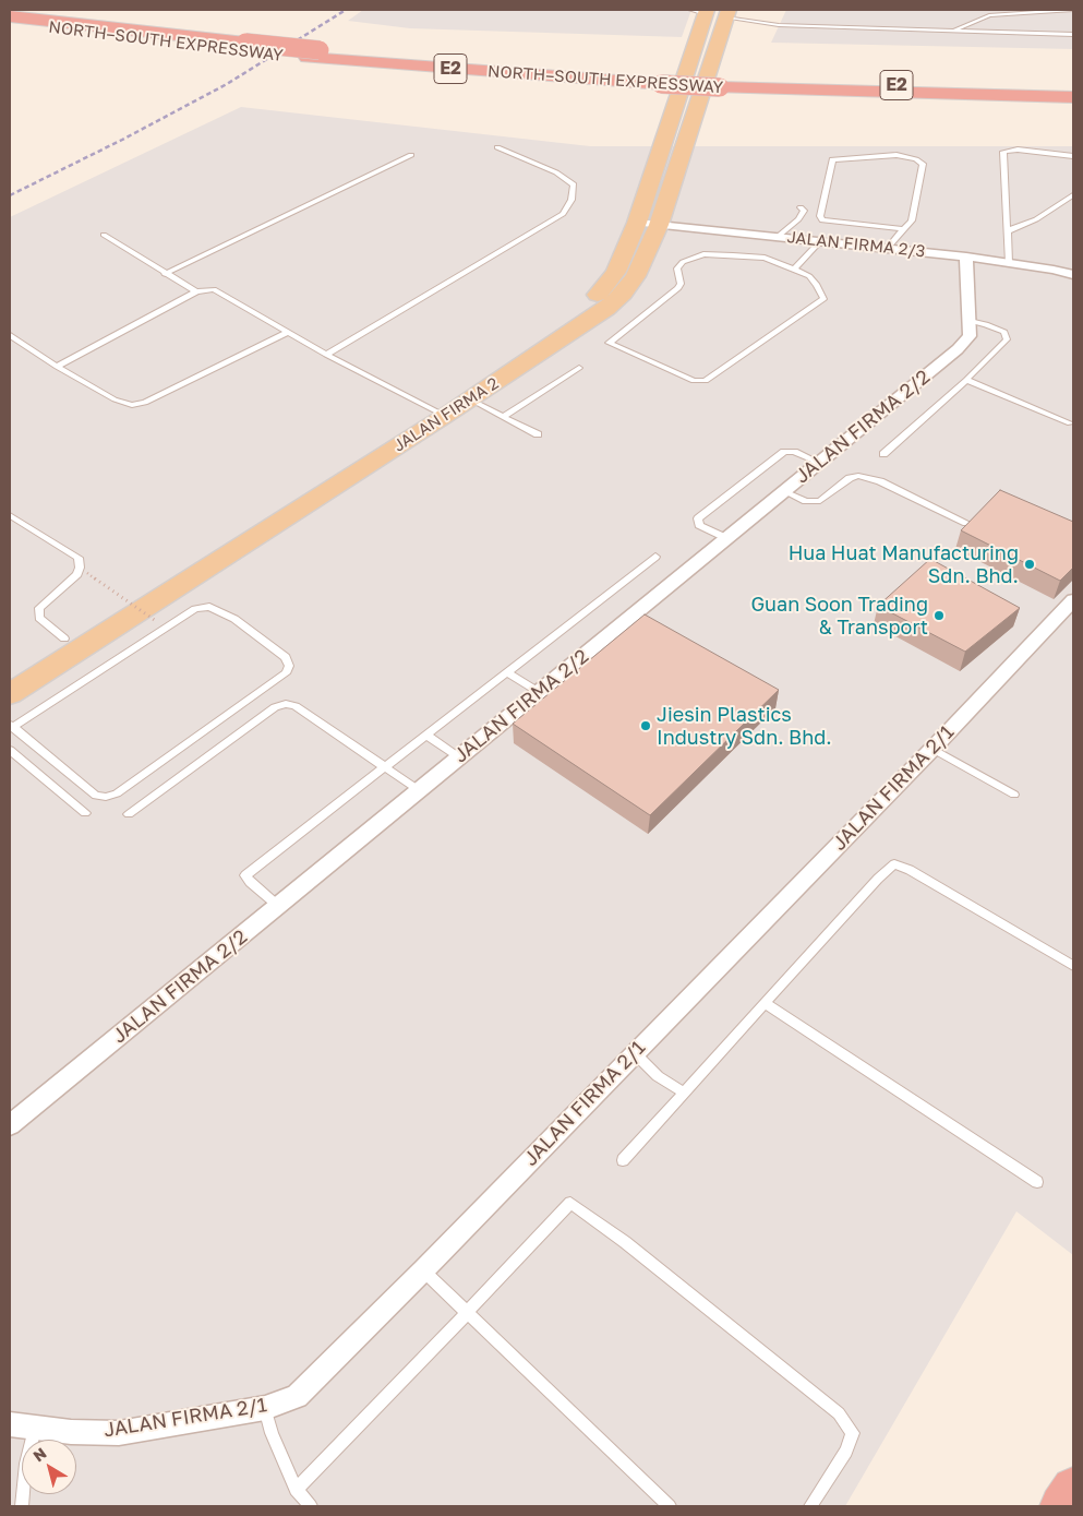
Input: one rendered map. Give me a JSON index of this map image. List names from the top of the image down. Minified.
{"streets":{"highway":["NORTH–SOUTH EXPRESSWAY","E2"],"main road":["JALAN FIRMA 2"],"street":["JALAN FIRMA 2/3","JALAN FIRMA 2/2","JALAN FIRMA 2/1"]},"crossings":[["JALAN FIRMA 2/3","JALAN FIRMA 2"],["JALAN FIRMA 2/3","JALAN FIRMA 2/2"]],"places":["Hua Huat Manufacturing Sdn. Bhd.","Guan Soon Trading & Transport","Jiesin Plastics Industry Sdn. Bhd."],"north":"top left"}
